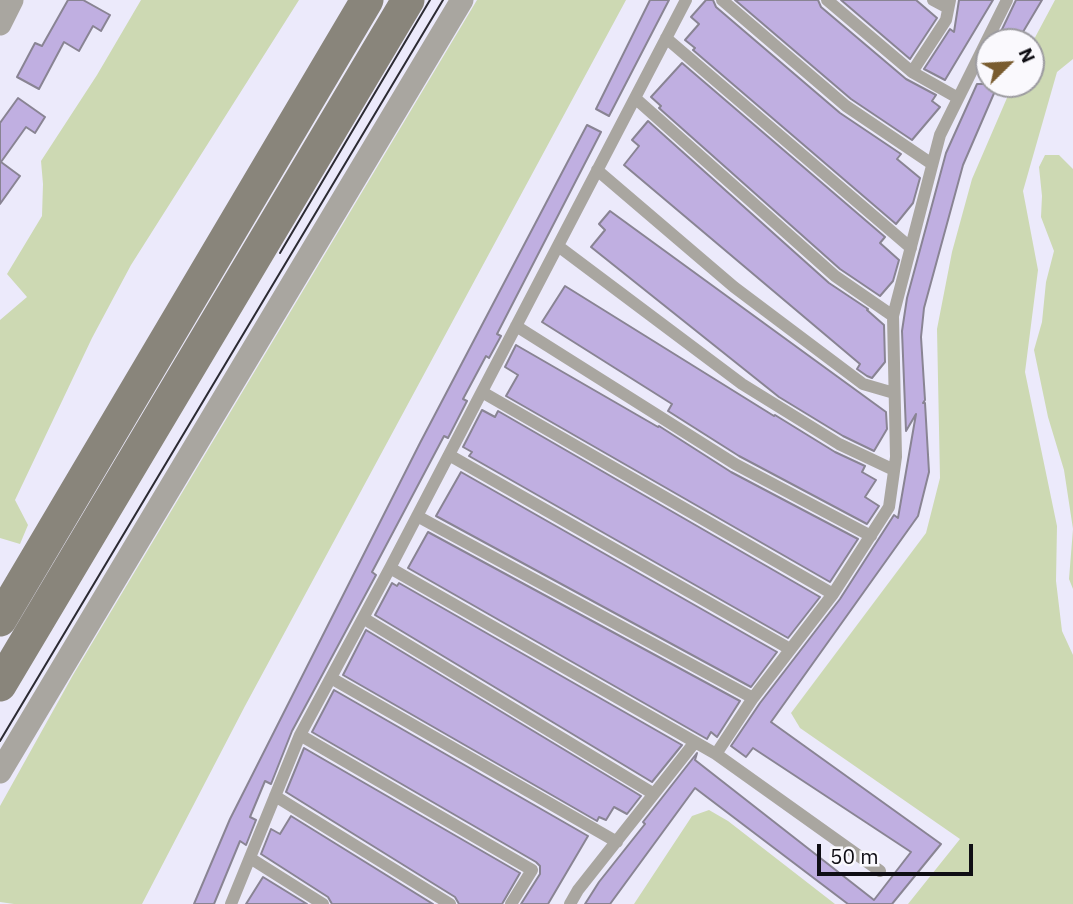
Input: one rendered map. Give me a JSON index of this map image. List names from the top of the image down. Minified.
{"scale_bar":"50 m","north":"top right"}
